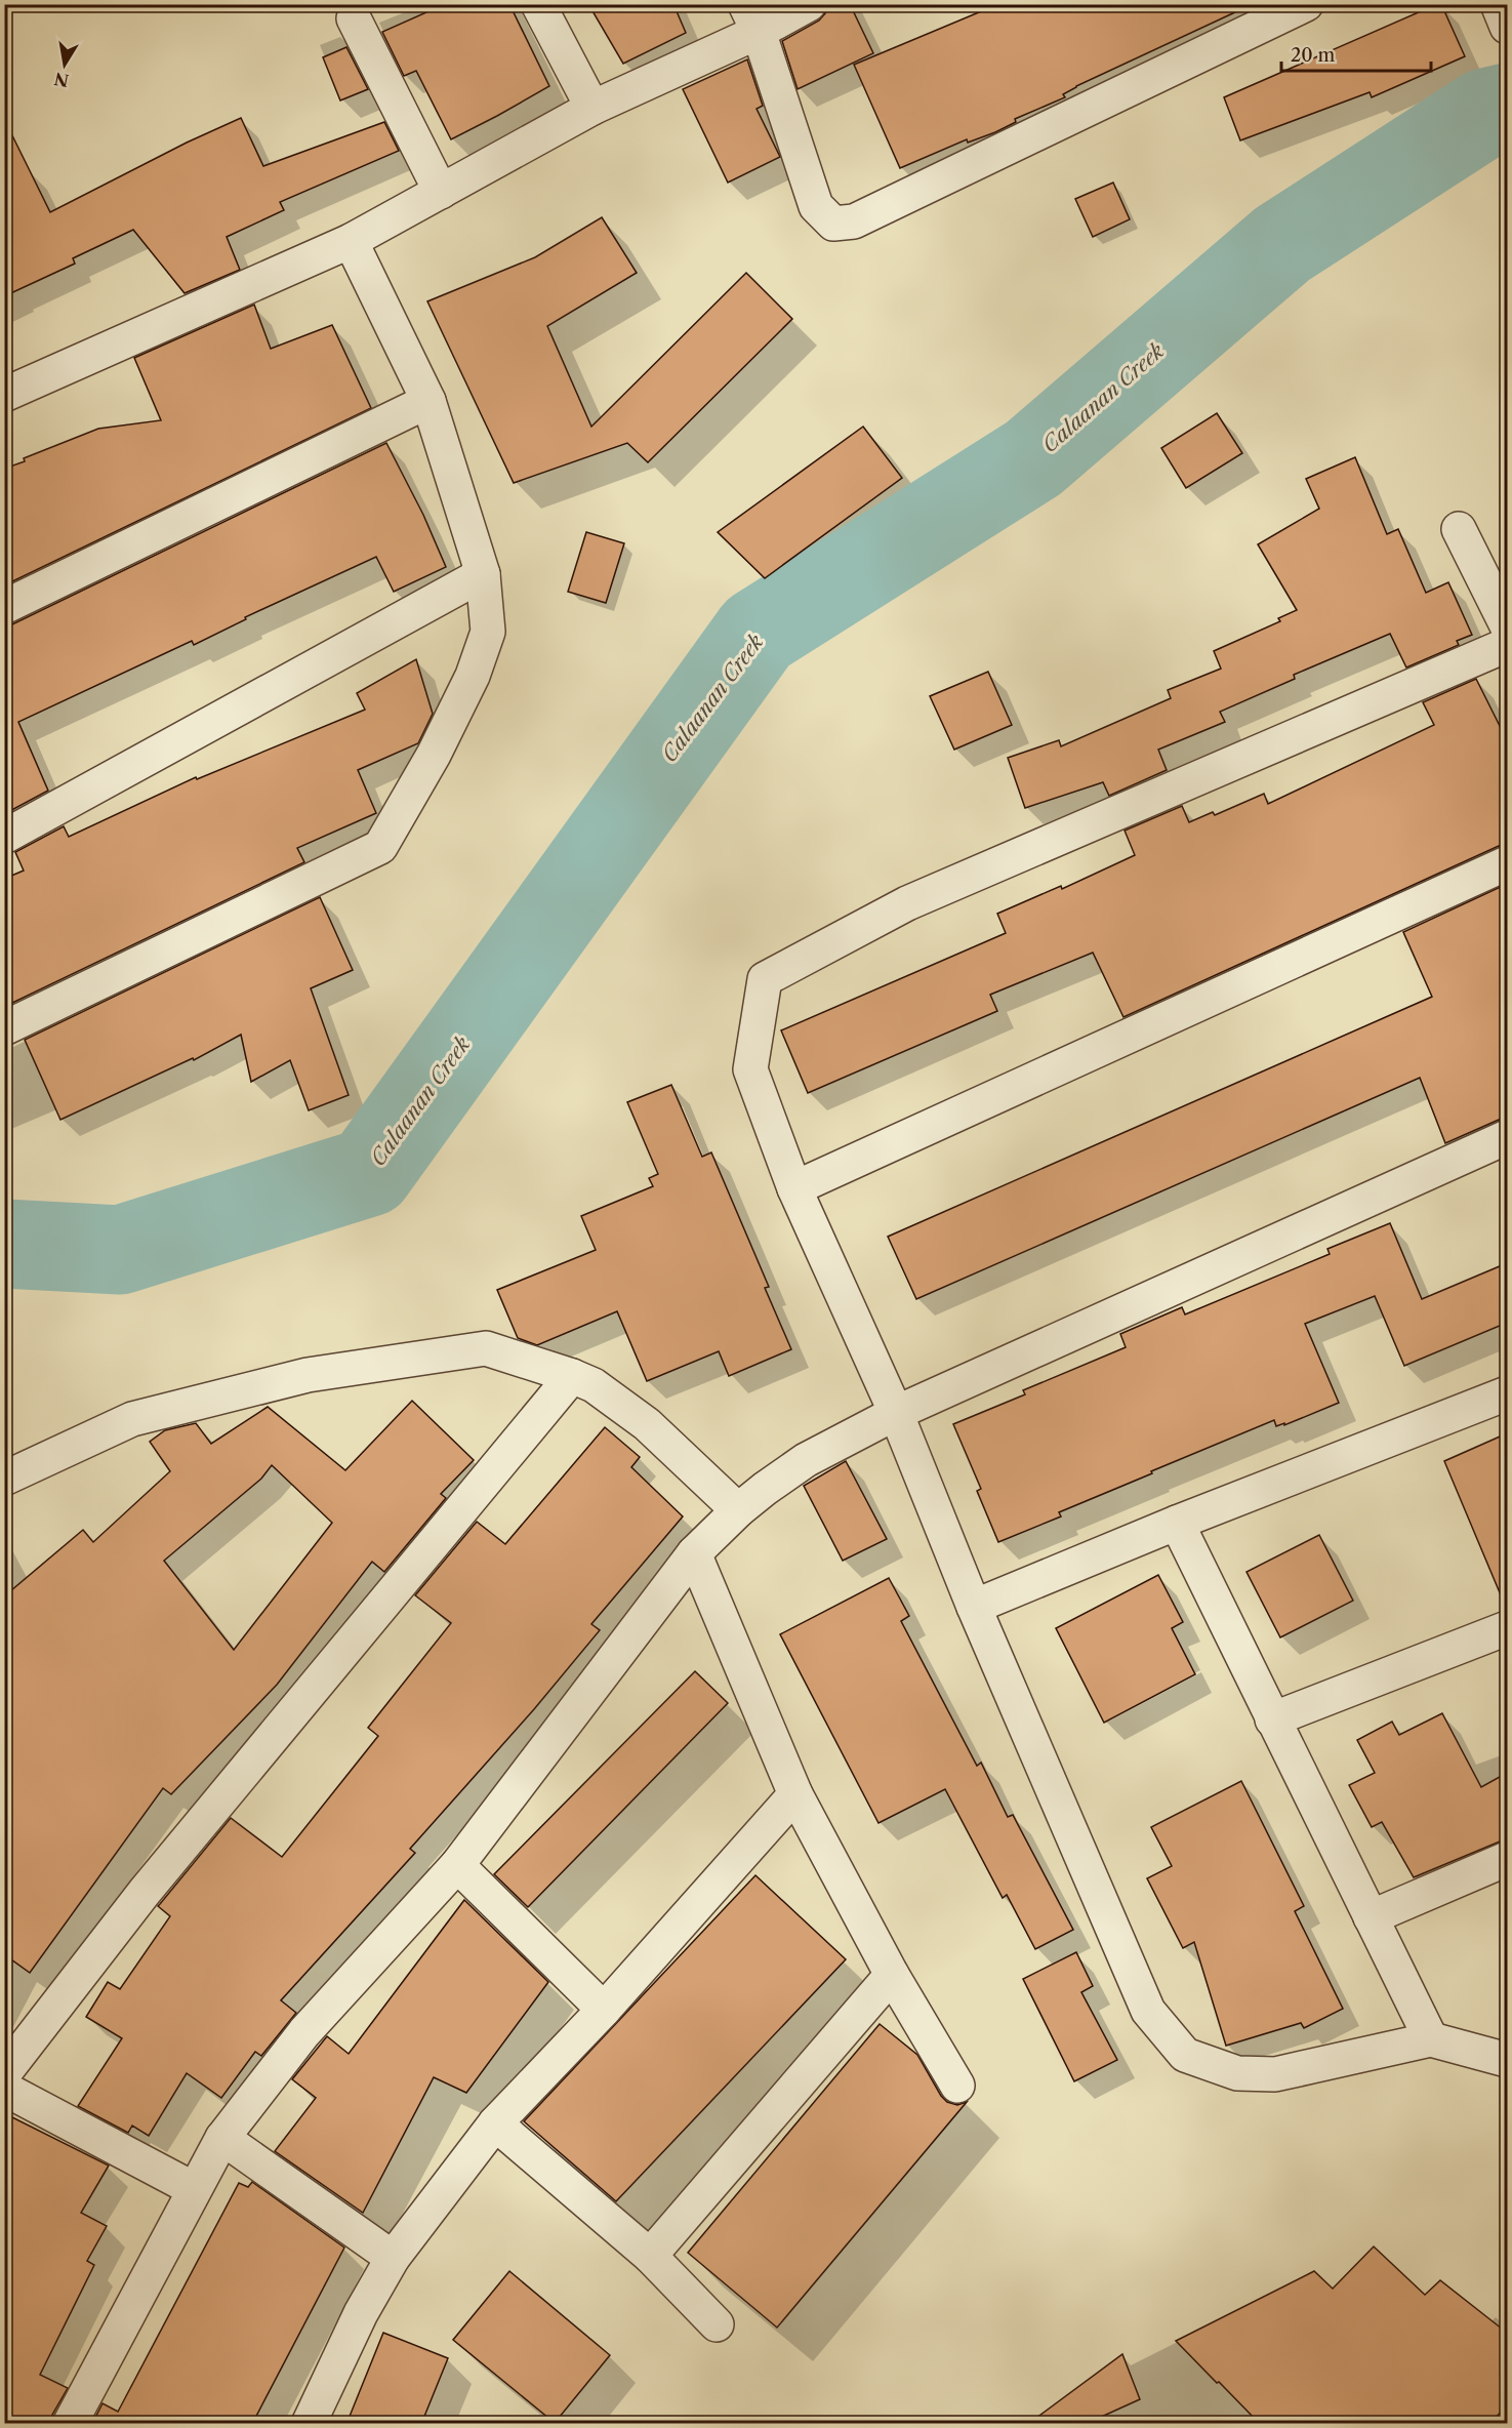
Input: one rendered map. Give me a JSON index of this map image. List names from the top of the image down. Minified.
{"water":["Calaanan Creek"],"scale_bar":"20 m","north":"bottom"}
